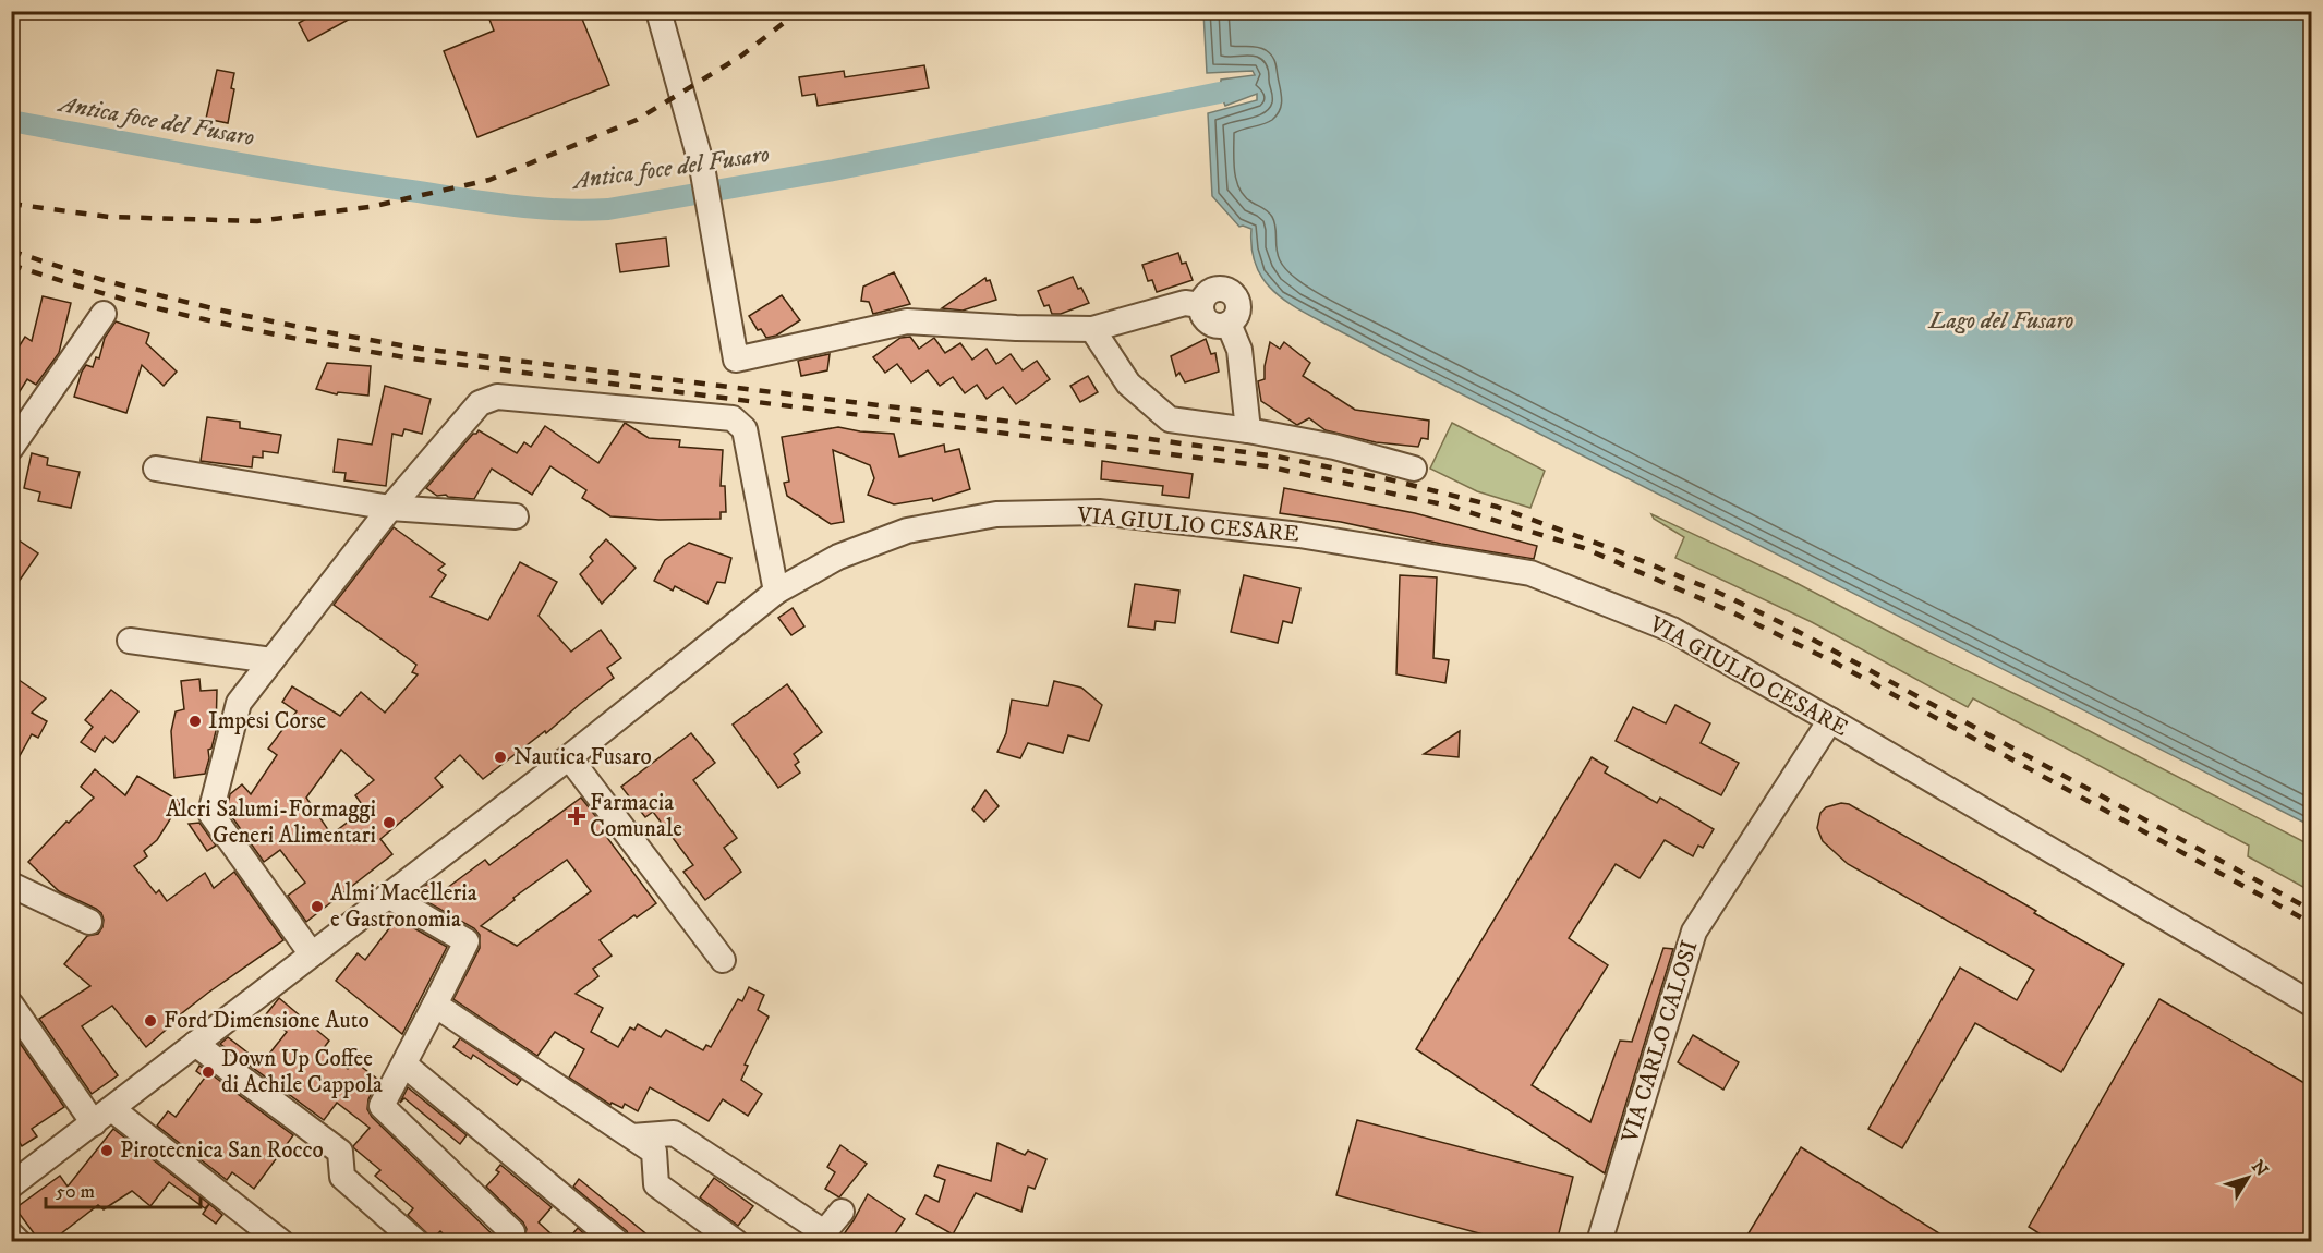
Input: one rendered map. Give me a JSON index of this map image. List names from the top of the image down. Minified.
{"streets":{"street":["VIA GIULIO CESARE","VIA CARLO CALOSI"]},"crossings":[["VIA GIULIO CESARE","VIA CARLO CALOSI"]],"water":["Antica foce del Fusaro","Lago del Fusaro"],"places":{"other":["Impesi Corse","Nautica Fusaro","Alcri Salumi-Formaggi Generi Alimentari","Almi Macelleria e Gastronomia","Ford Dimensione Auto","Down Up Coffee di Achile Cappola","Pirotecnica San Rocco"],"health":["Farmacia Comunale"]},"scale_bar":"50 m","north":"top right"}
